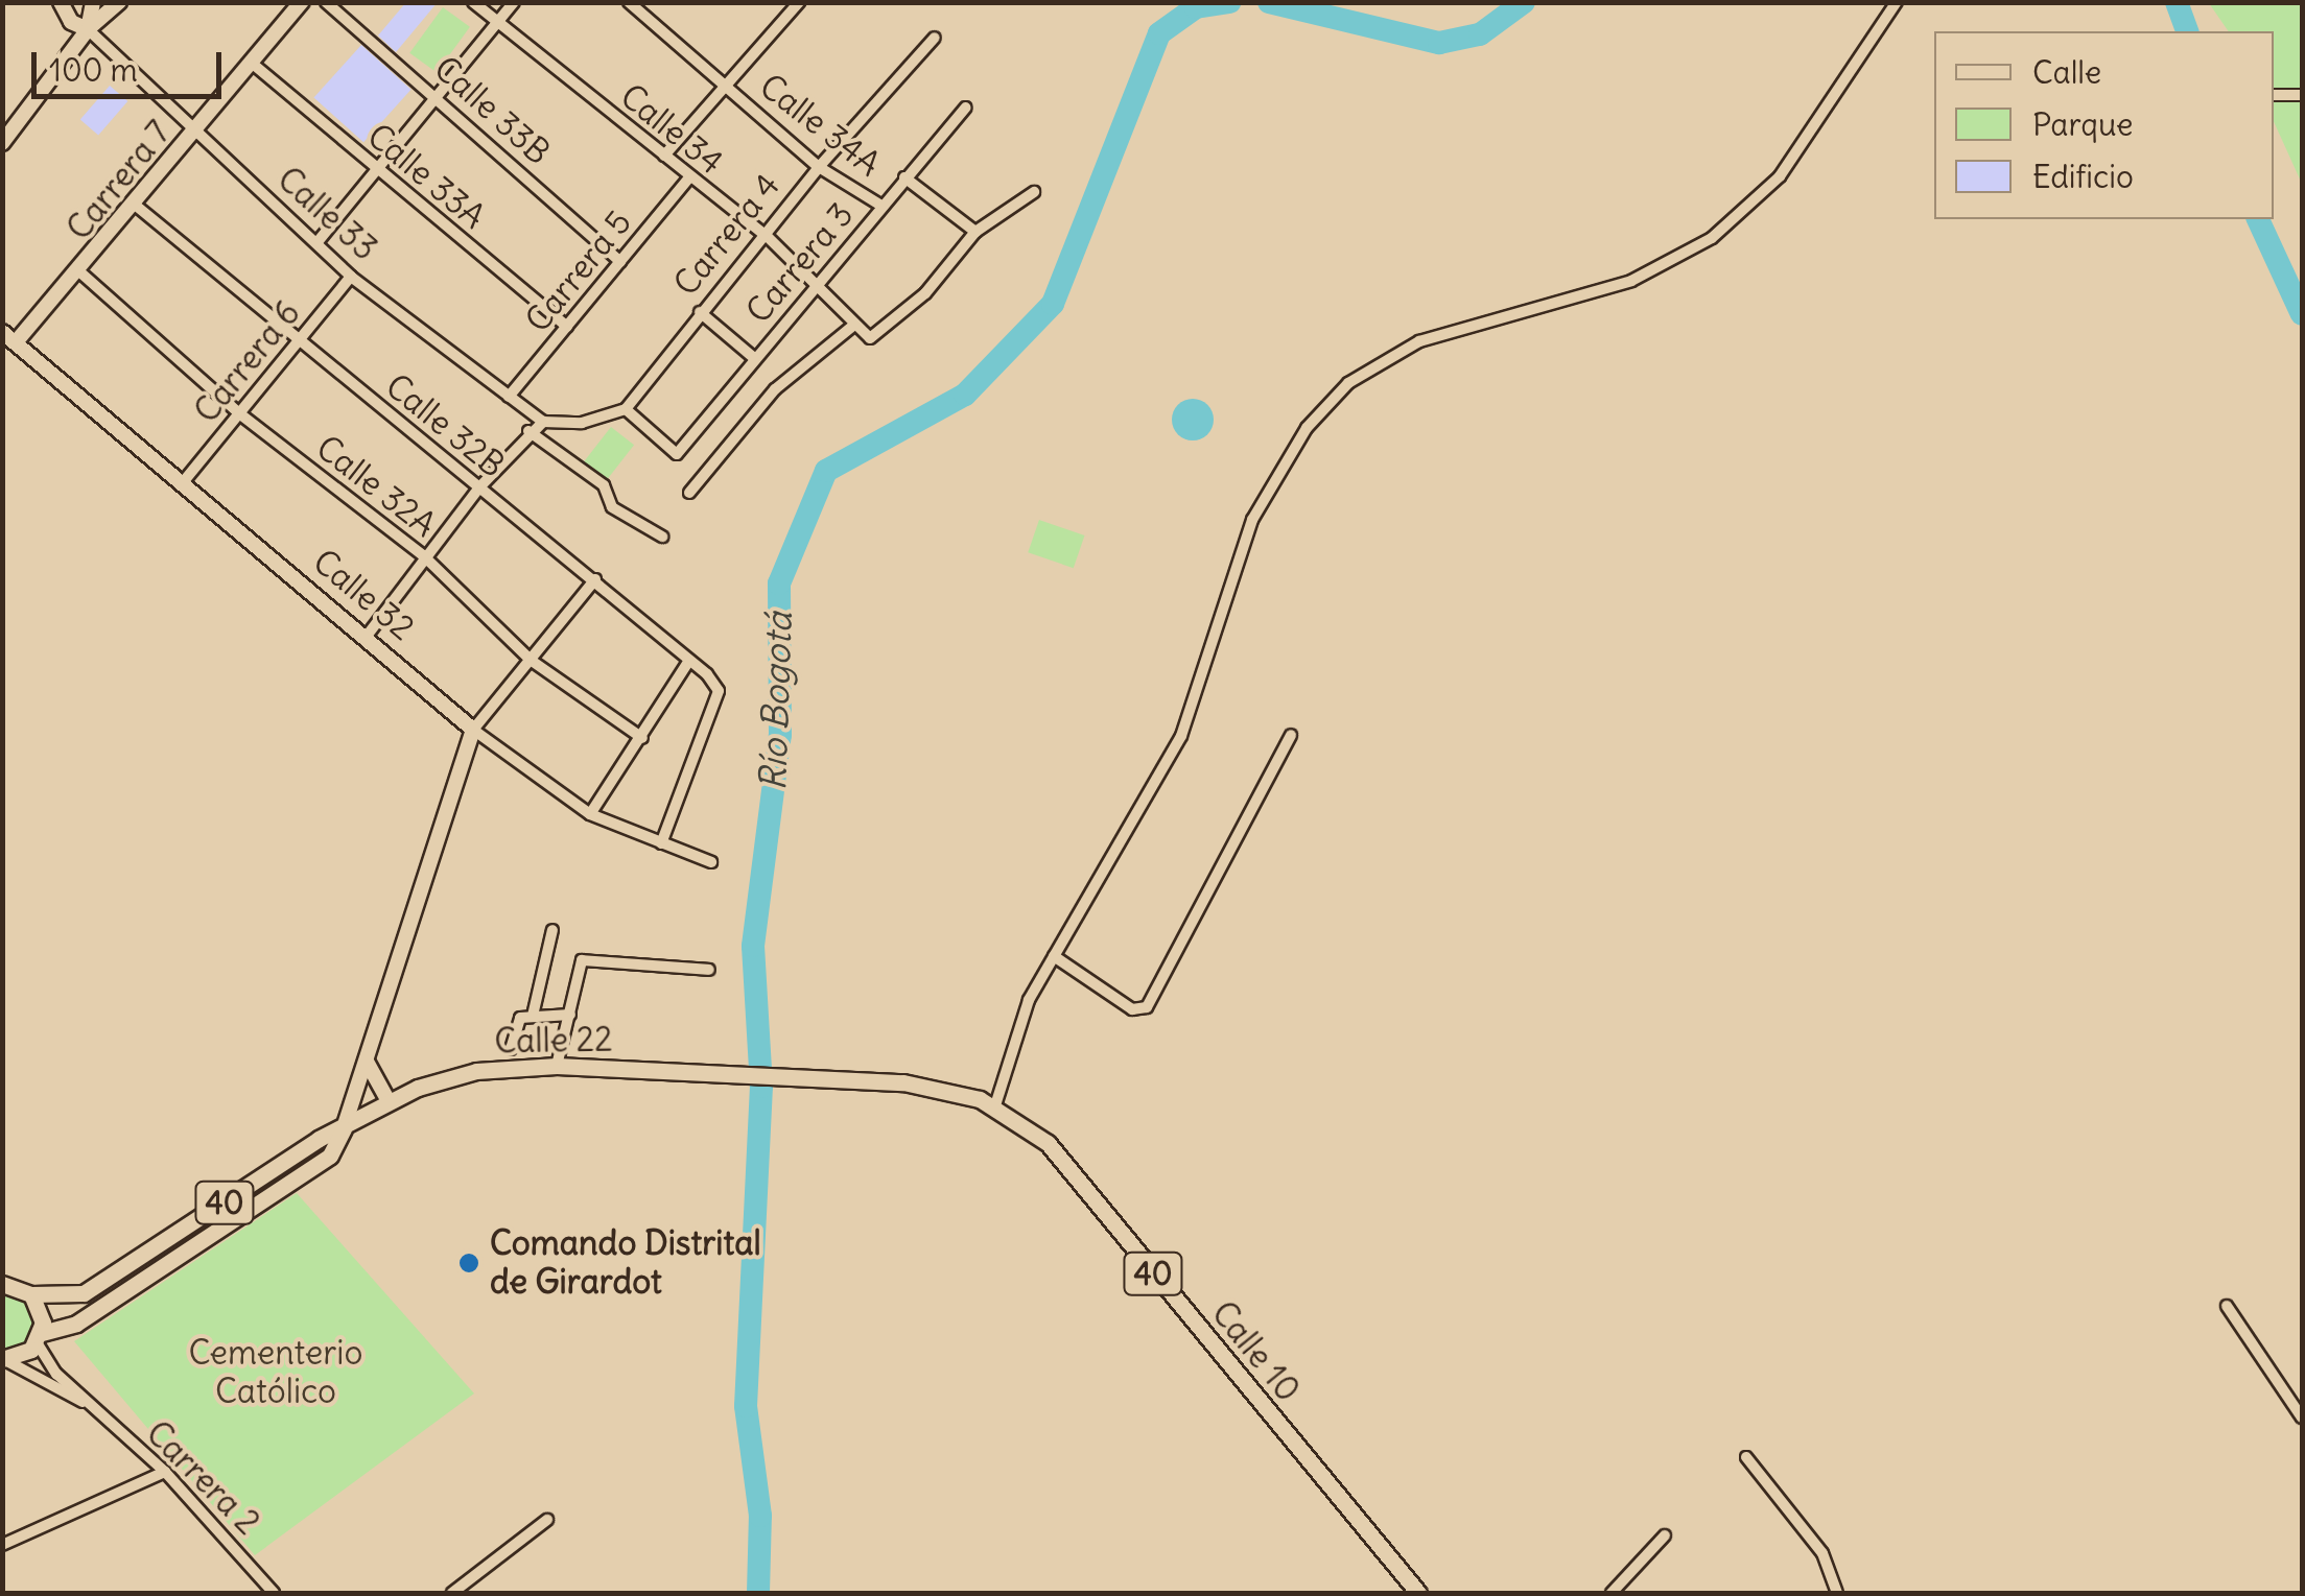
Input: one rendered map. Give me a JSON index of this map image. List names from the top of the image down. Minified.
{"streets":{"main road":["Calle 22","40","Calle 10"],"street":["Calle 33B","Calle 34A","Calle 34","Calle 33A","Carrera 7","Calle 33","Carrera 4","Carrera 3","Carrera 5","Carrera 6","Calle 32B","Calle 32A","Calle 32","Carrera 2"]},"crossings":[["Calle 33B","Carrera 5"],["Calle 34A","Carrera 4"],["Calle 34A","Carrera 3"],["Calle 34","Carrera 4"],["Calle 34","Carrera 3"],["Calle 34","Carrera 5"],["Calle 33A","Carrera 7"],["Calle 33A","Carrera 5"],["Carrera 7","Calle 33"],["Carrera 7","Calle 32B"],["Carrera 7","Calle 32A"],["Carrera 7","Calle 32"],["Calle 33","Carrera 5"],["Calle 33","Carrera 6"],["Carrera 4","Carrera 3"],["Carrera 6","Calle 32B"],["Carrera 6","Calle 32A"],["Carrera 6","Calle 32"],["Calle 32B","Calle 32"],["Calle 22","40"],["Calle 22","Calle 10"],["Calle 22","Carrera 2"],["40","Carrera 2"]],"water":["Río Bogotá"],"parks":["Cementerio Católico"],"places":["Comando Distrital de Girardot"],"legend":["Calle","Parque","Edificio"],"scale_bar":"100 m"}
